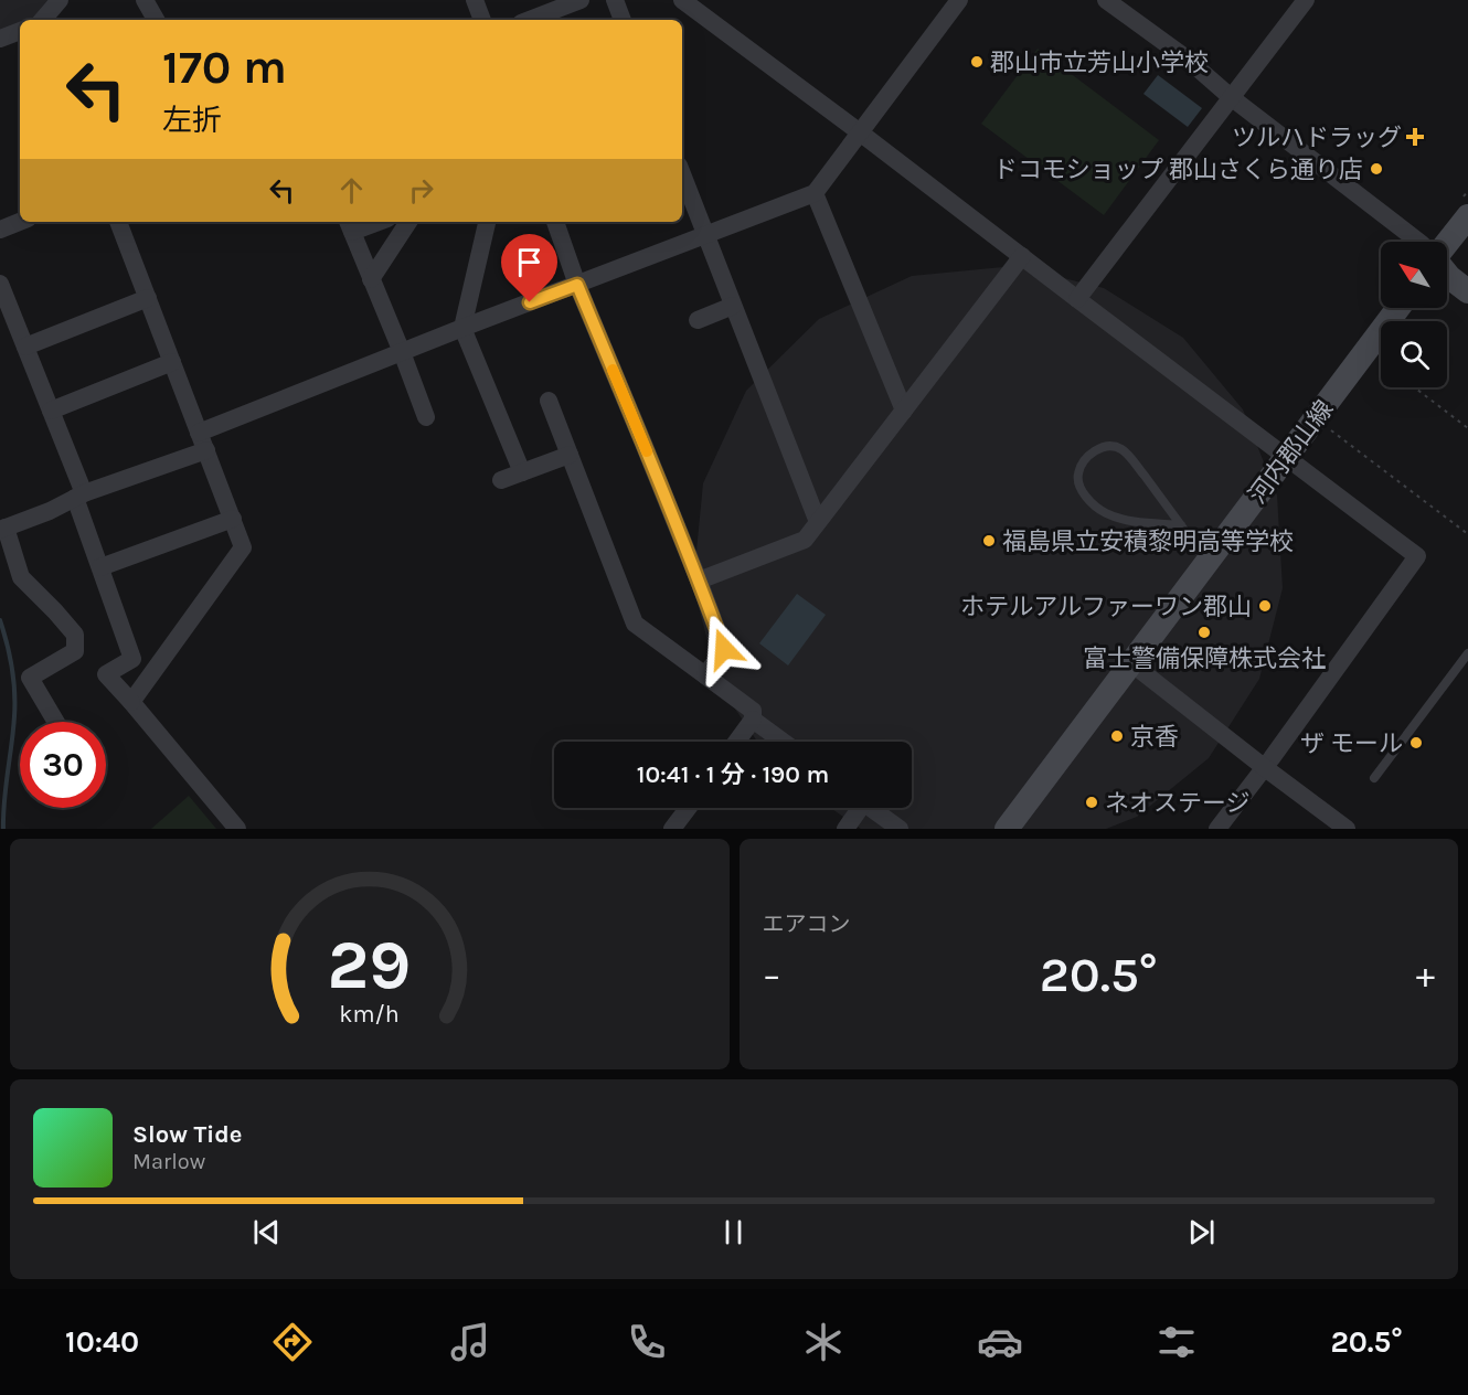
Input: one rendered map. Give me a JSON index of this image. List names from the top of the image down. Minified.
{"streets":{"main road":["河内郡山線"]},"places":{"other":["郡山市立芳山小学校","ドコモショップ 郡山さくら通り店","福島県立安積黎明高等学校","ホテルアルファーワン郡山","富士警備保障株式会社","京香","ザ モール","ネオステージ"],"health":["ツルハドラッグ"]},"north":"top left","page":{"turn":["170 m","左折"],"limit":"30","trip":"10:41 · 1 分 · 190 m","tile":"エアコン","heat":["−","20.5°","+"],"song":["Slow Tide","Marlow"],"tabs":["10:40","20.5°"],"gauge":["29","km/h"]}}
